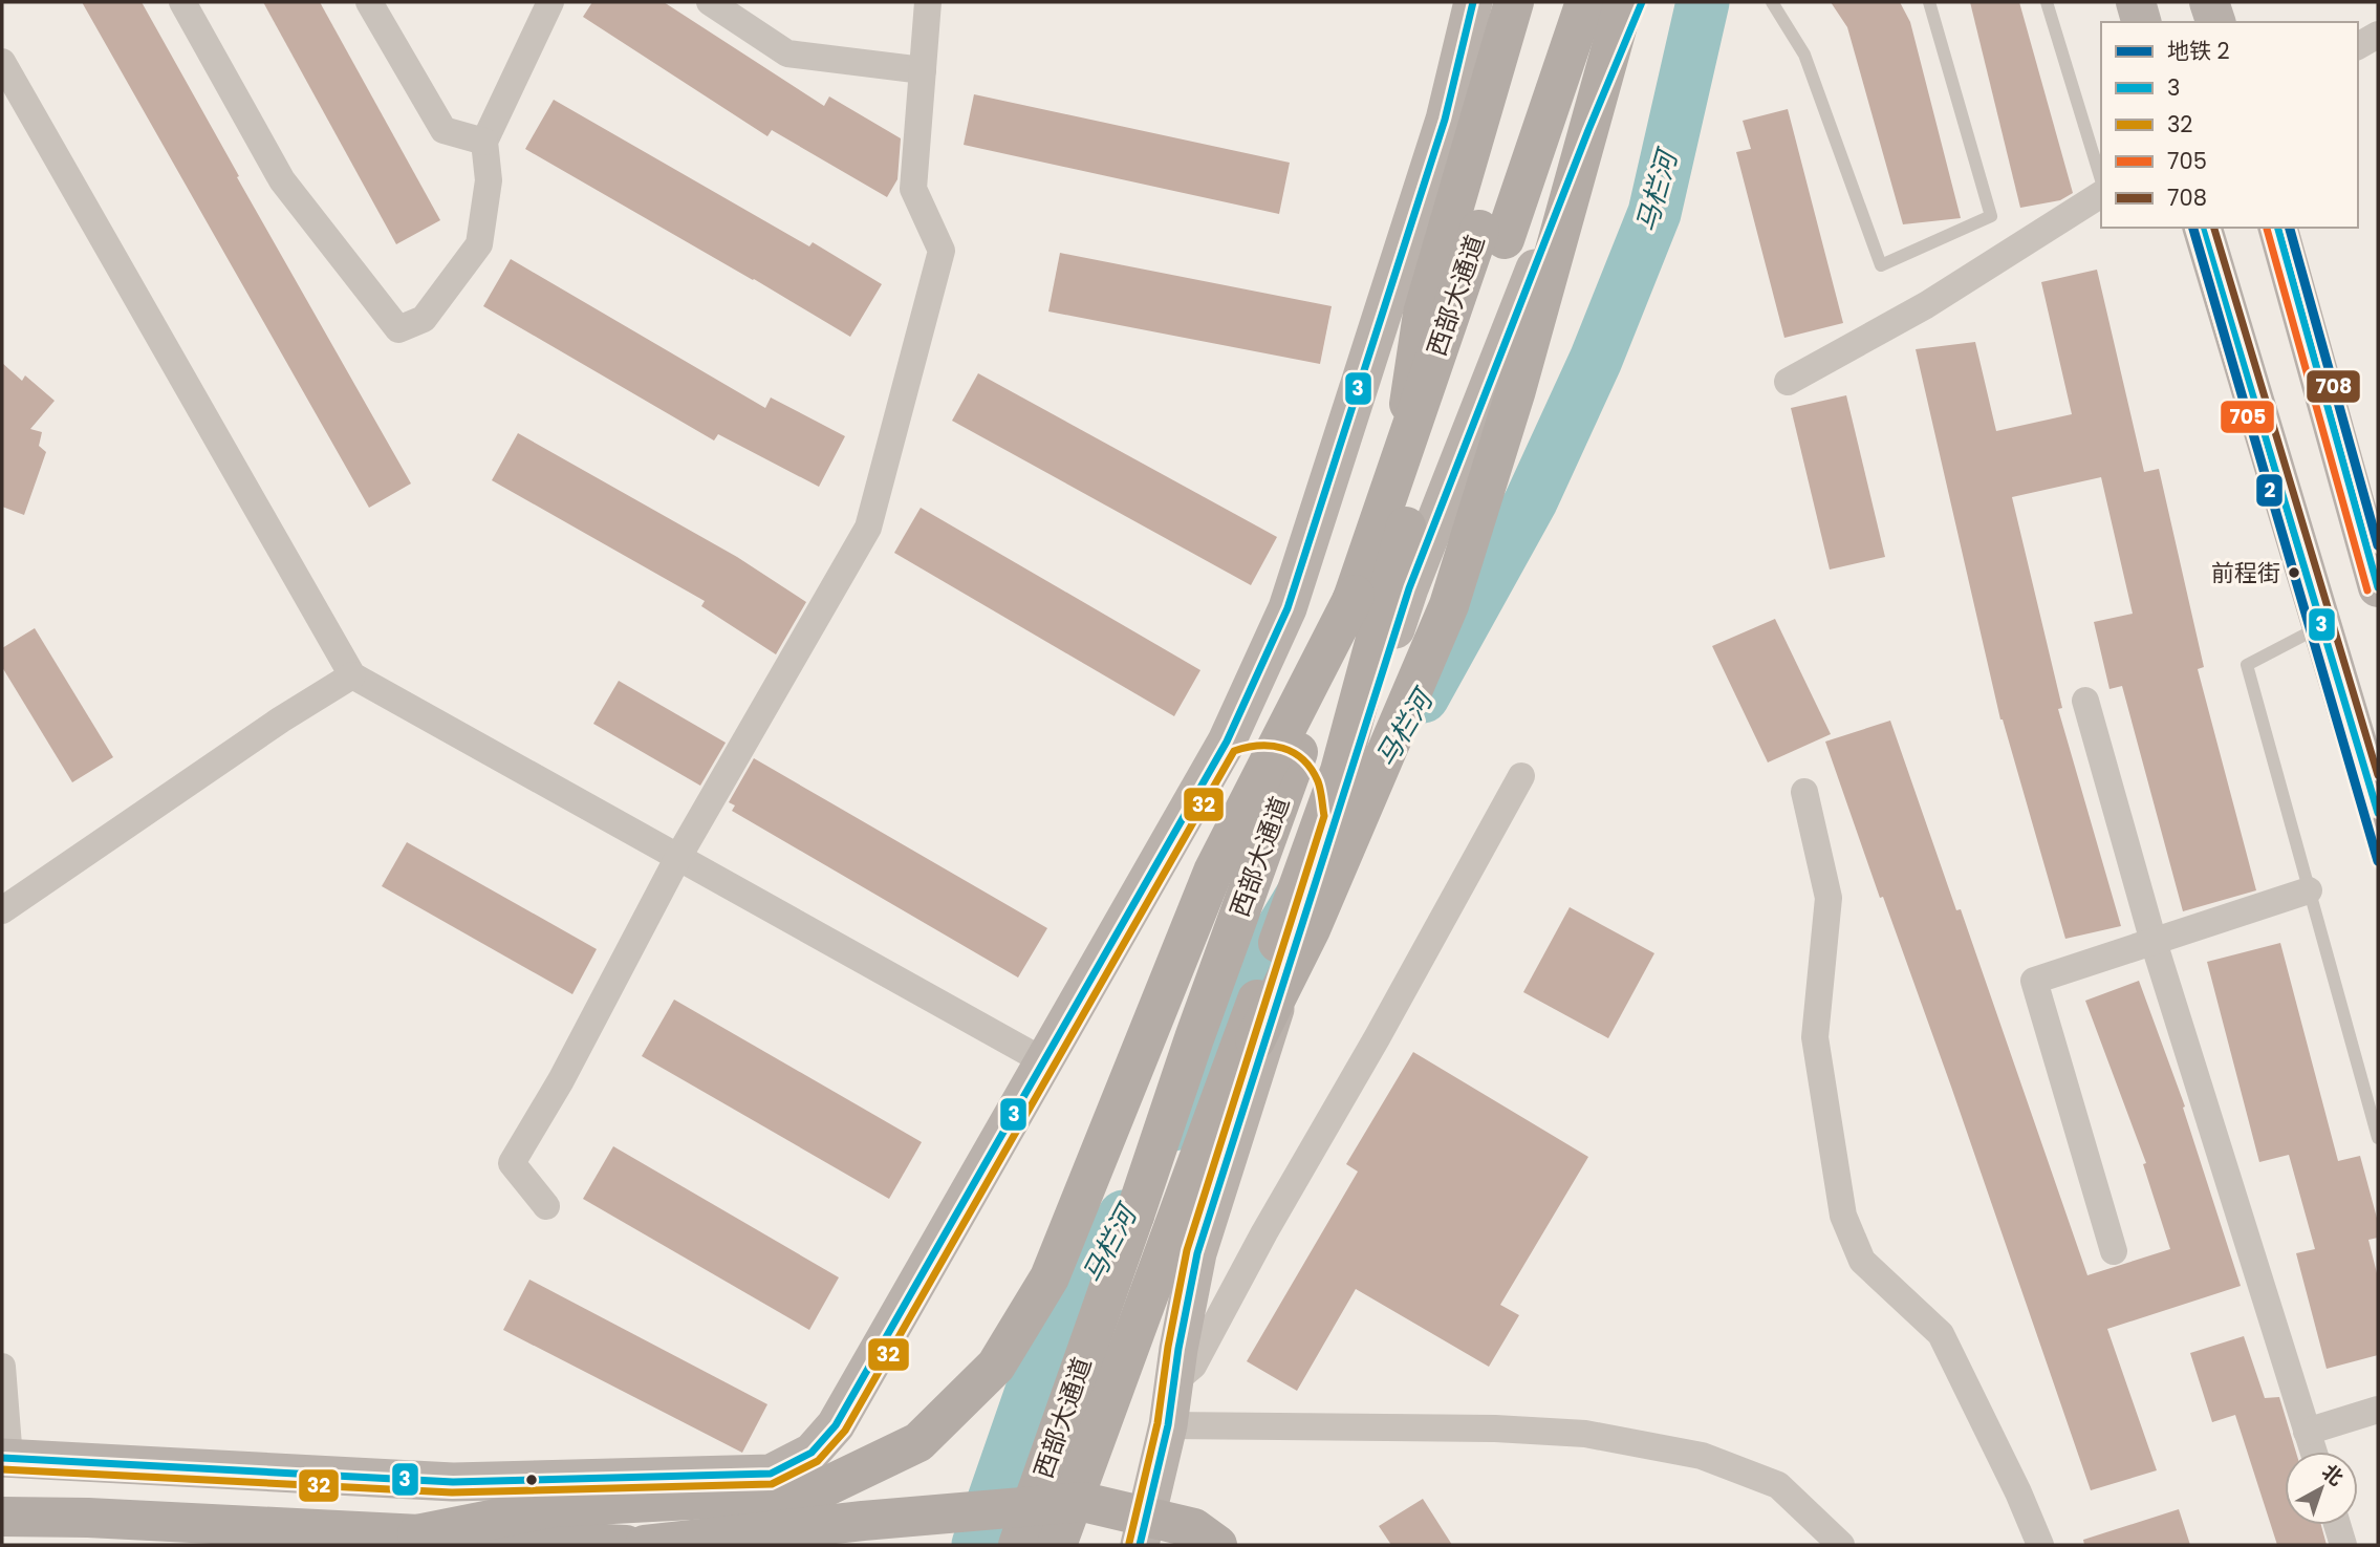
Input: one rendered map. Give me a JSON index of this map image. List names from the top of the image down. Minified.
{"streets":{"highway":["西部大通道"]},"water":["马栏河"],"places":["前程街"],"lines":["transit line 3","metro line 2","transit line 708","transit line 705","transit line 32"],"legend":["地铁 2","3","32","705","708"],"north":"top right"}
